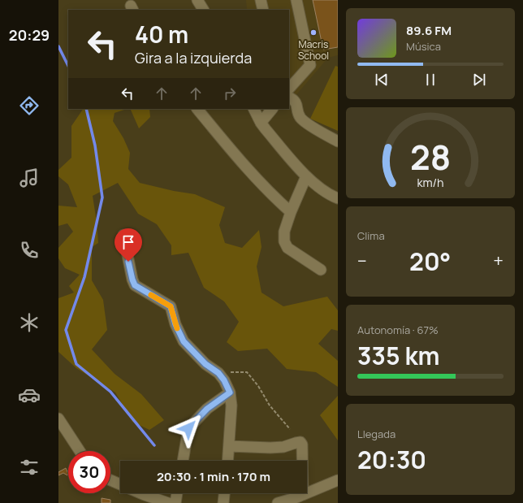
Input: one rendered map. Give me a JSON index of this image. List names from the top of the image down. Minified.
{"places":["Macris School"],"page":{"tabs":"20:29","turn":["40 m","Gira a la izquierda"],"song":["89.6 FM","Música"],"tile":["Clima",["Autonomía · 67%","335 km"],["Llegada","20:30"]],"heat":["−","20°","+"],"limit":"30","trip":"20:30 · 1 min · 170 m","gauge":["28","km/h"]}}
